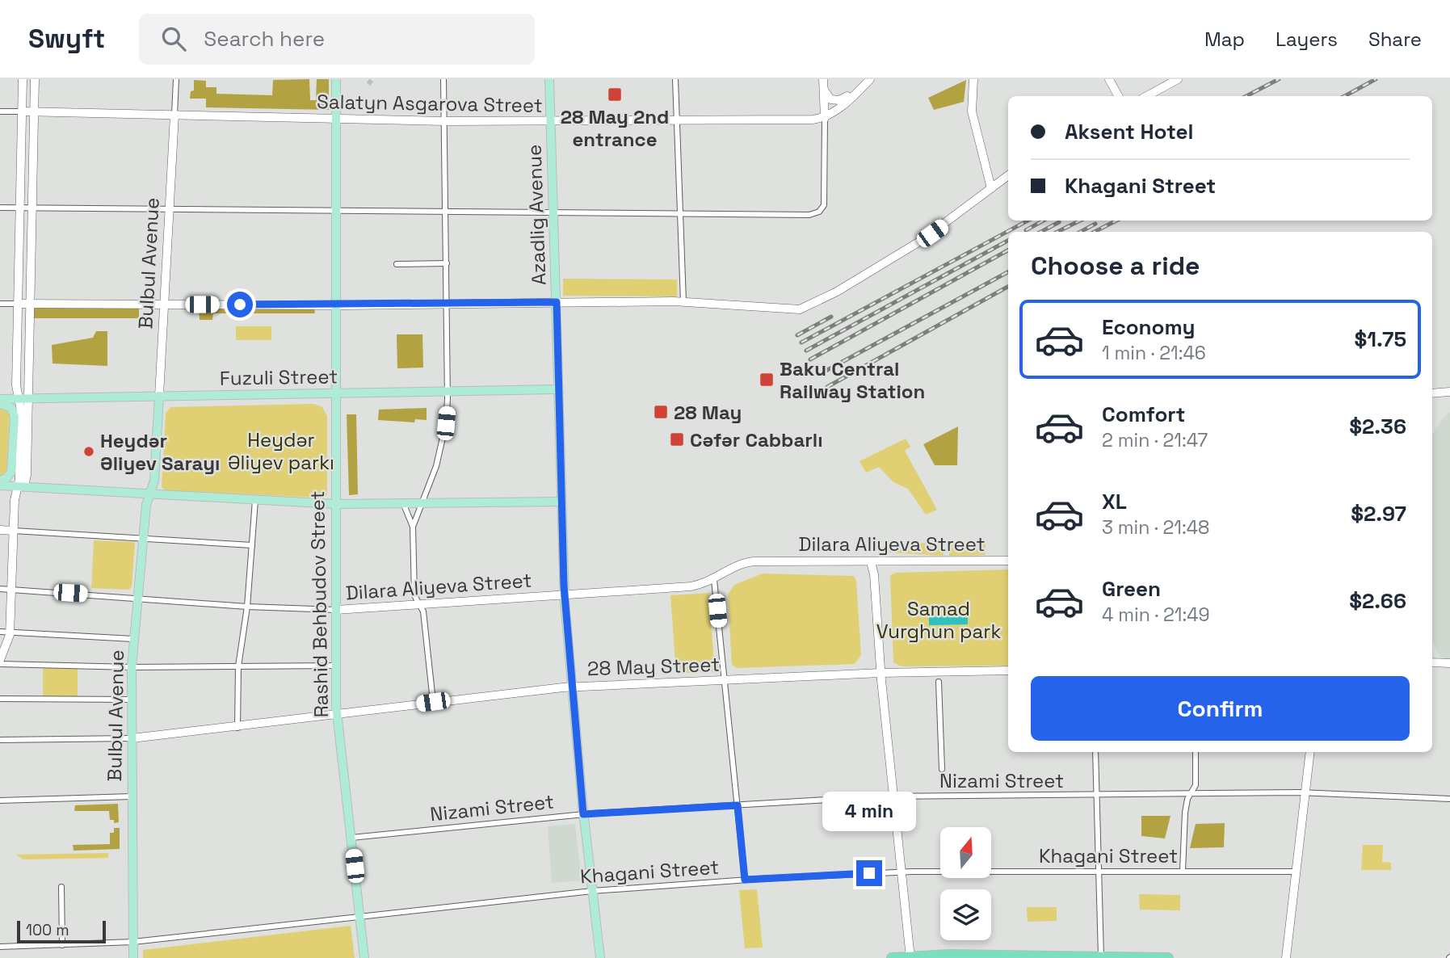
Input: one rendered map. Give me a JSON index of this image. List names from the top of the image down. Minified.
{"streets":{"main road":["Salatyn Asgarova Street","Azadlig Avenue","Bulbul Avenue","Fuzuli Street","Dilara Aliyeva Street","Rashid Behbudov Street","28 May Street"],"street":["Nizami Street","Khagani Street"]},"crossings":[["Salatyn Asgarova Street","Azadlig Avenue"],["Salatyn Asgarova Street","Bulbul Avenue"],["Salatyn Asgarova Street","Rashid Behbudov Street"],["Azadlig Avenue","Fuzuli Street"],["Azadlig Avenue","Dilara Aliyeva Street"],["Azadlig Avenue","28 May Street"],["Azadlig Avenue","Nizami Street"],["Azadlig Avenue","Khagani Street"],["Bulbul Avenue","Fuzuli Street"],["Bulbul Avenue","Dilara Aliyeva Street"],["Bulbul Avenue","28 May Street"],["Bulbul Avenue","Khagani Street"],["Fuzuli Street","Rashid Behbudov Street"],["Dilara Aliyeva Street","Rashid Behbudov Street"],["Rashid Behbudov Street","28 May Street"],["Rashid Behbudov Street","Nizami Street"],["Rashid Behbudov Street","Khagani Street"]],"parks":["Heydər Əliyev parkı","Samad Vurghun park"],"places":{"transit":["28 May 2nd entrance","Baku Central Railway Station","28 May","Cəfər Cabbarlı"],"other":["Heydər Əliyev Sarayı"]},"scale_bar":"100 m","north":"top","page":{"header":"Swyft","search":"Search here","nav":["Map","Layers","Share"],"banner":["Aksent Hotel","Khagani Street"],"heading":"Choose a ride","list":[{"name":"Economy","note":"1 min · 21:46","value":"$1.75"},{"name":"Comfort","note":"2 min · 21:47","value":"$2.36"},{"name":"XL","note":"3 min · 21:48","value":"$2.97"},{"name":"Green","note":"4 min · 21:49","value":"$2.66"}],"buttons":"Confirm","bubble":"4 min","scale":"100 m"}}
